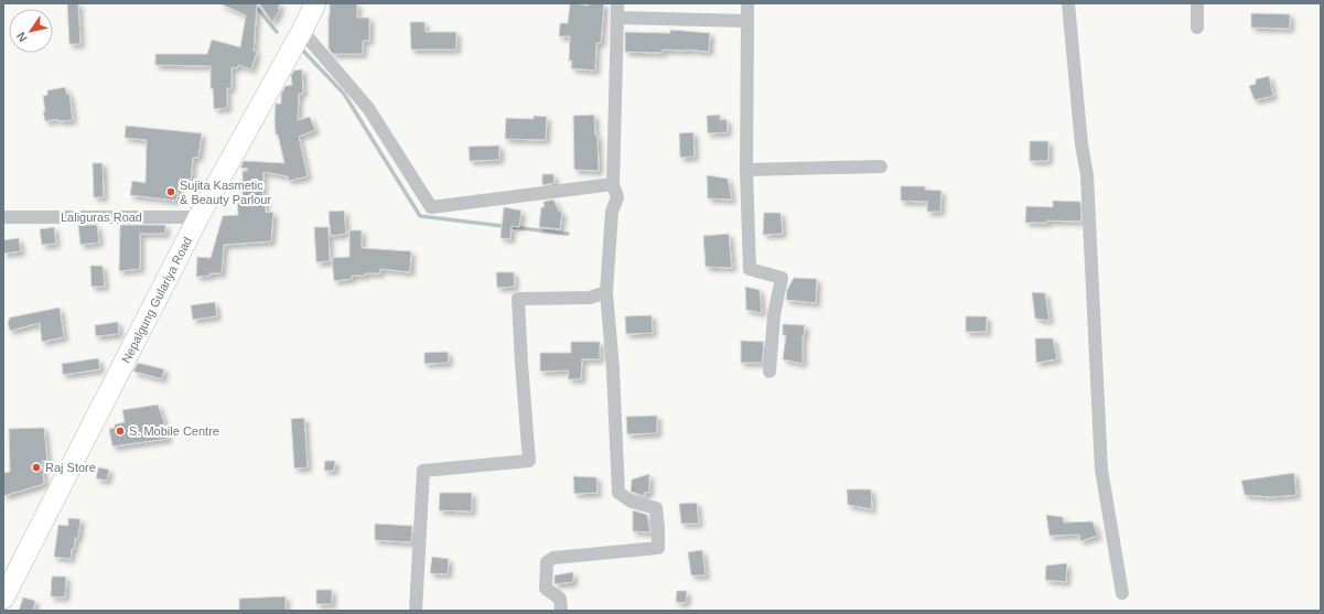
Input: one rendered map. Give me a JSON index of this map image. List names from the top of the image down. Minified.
{"streets":{"main road":["Nepalgung Gulariya Road"],"street":["Laliguras Road"]},"crossings":[["Laliguras Road","Nepalgung Gulariya Road"]],"places":["Sujita Kasmetic & Beauty Parlour","S. Mobile Centre","Raj Store"],"north":"bottom left"}
